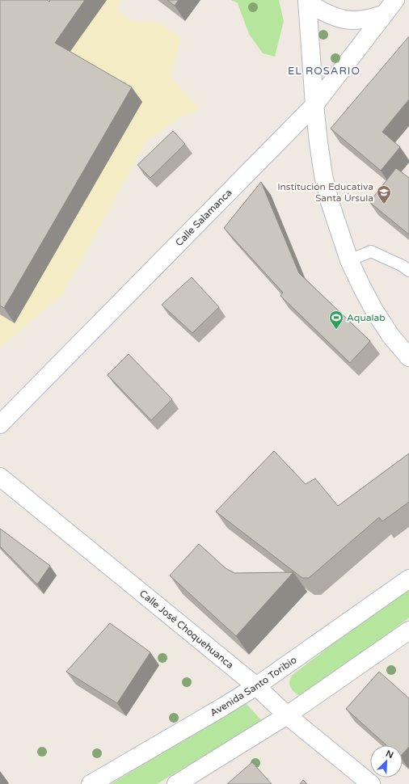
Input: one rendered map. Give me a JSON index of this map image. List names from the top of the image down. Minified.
{"streets":{"street":["Calle Salamanca","Calle José Choquehuanca","Avenida Santo Toribio"]},"crossings":[["Calle José Choquehuanca","Avenida Santo Toribio"]],"districts":["EL ROSARIO"],"places":{"school or university":["Institución Educativa Santa Úrsula"],"sports":["Aqualab"]},"north":"top right"}
